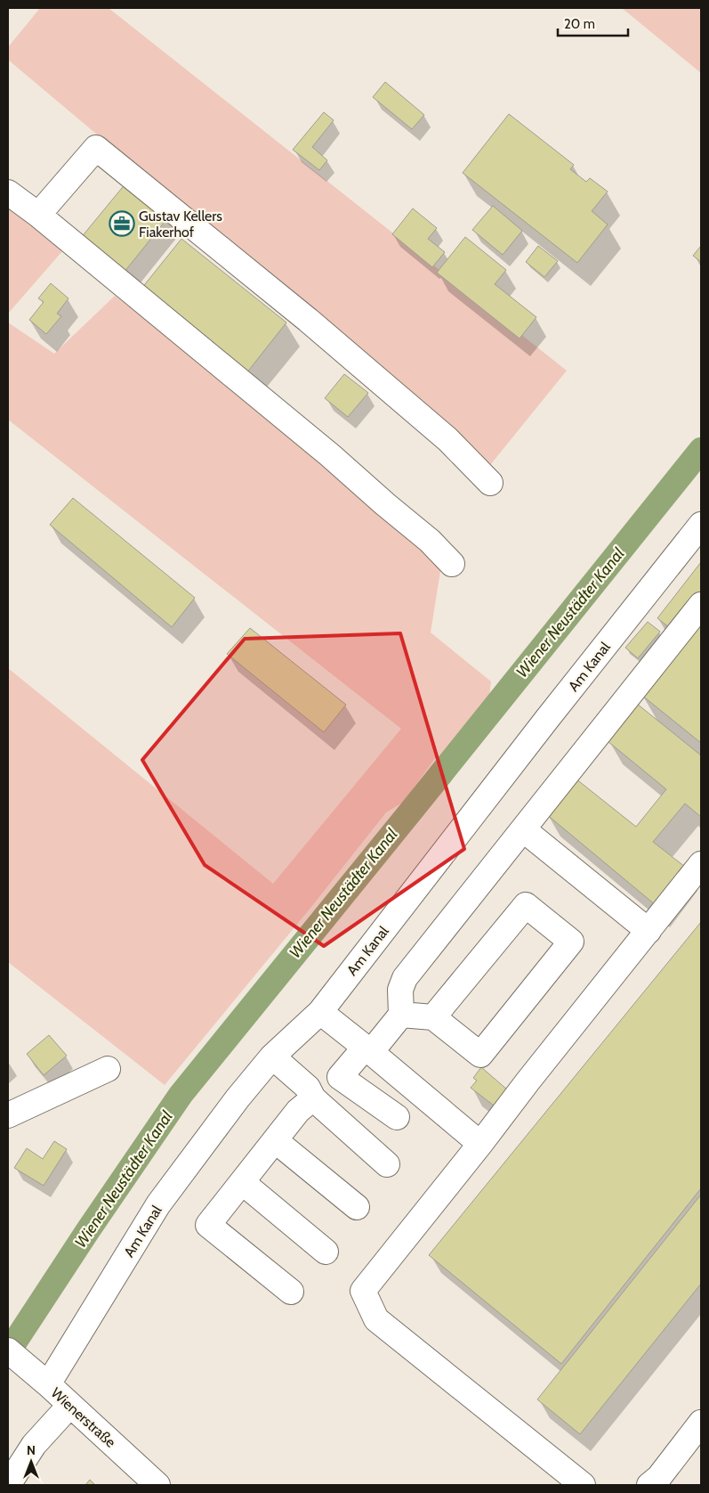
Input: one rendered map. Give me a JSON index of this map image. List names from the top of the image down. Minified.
{"streets":{"street":["Am Kanal","Wienerstraße"]},"crossings":[["Am Kanal","Wienerstraße"]],"water":["Wiener Neustädter Kanal"],"places":{"office":["Gustav Kellers Fiakerhof"]},"scale_bar":"20 m","north":"top"}
